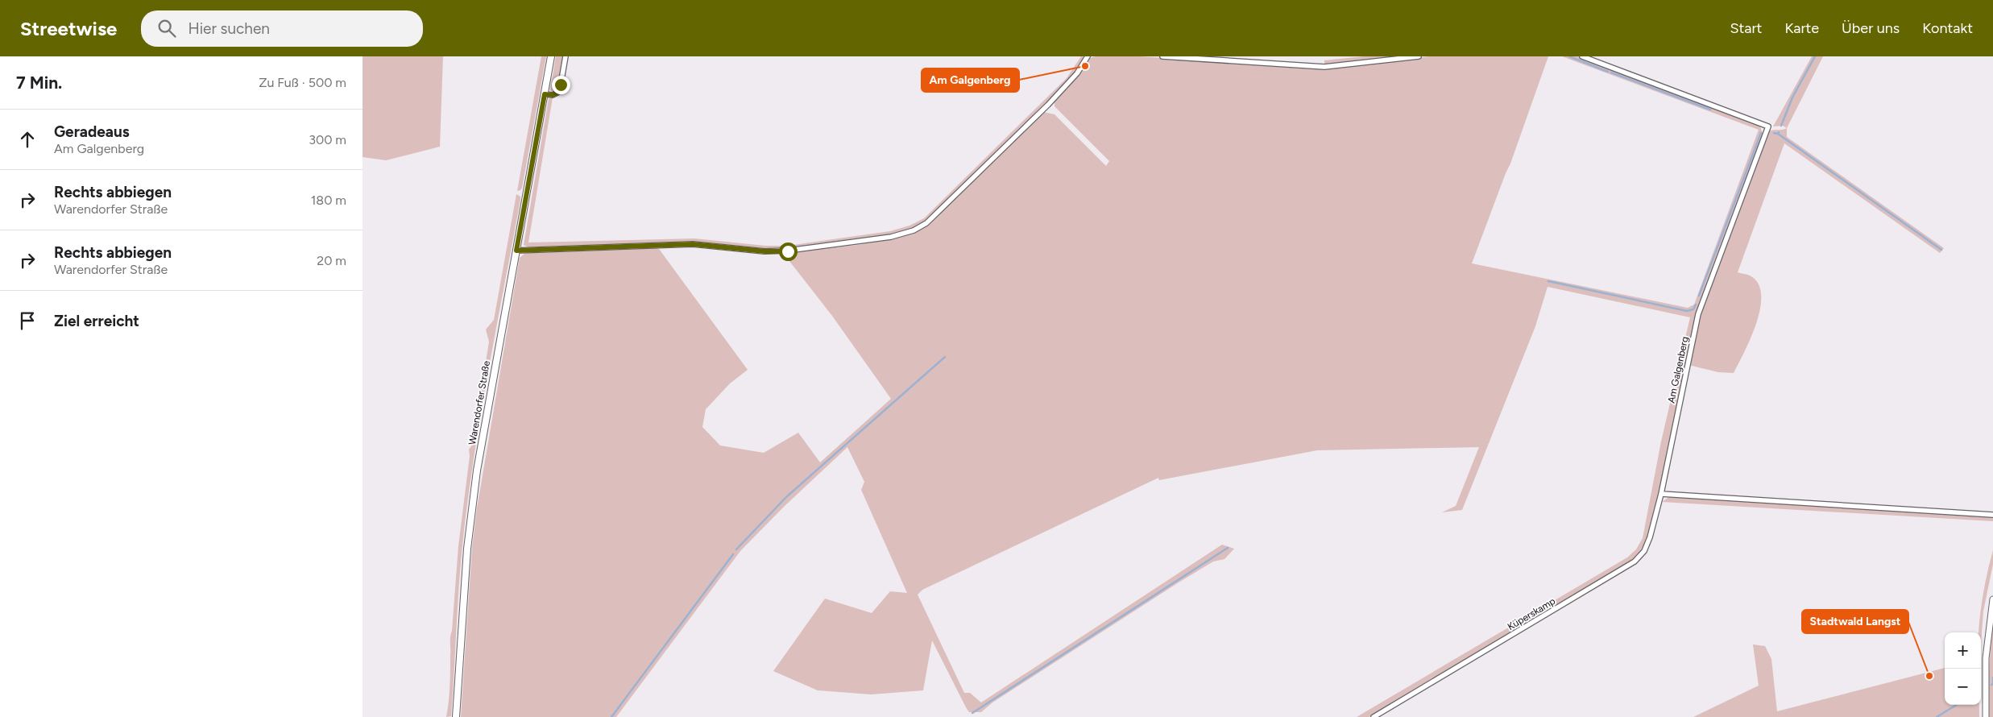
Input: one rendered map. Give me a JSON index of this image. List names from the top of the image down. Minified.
{"streets":{"main road":["Warendorfer Straße"],"street":["Am Galgenberg","Küperskamp"]},"crossings":[["Am Galgenberg","Küperskamp"]],"places":["Am Galgenberg","Stadtwald Langst"],"page":{"header":"Streetwise","search":"Hier suchen","nav":["Start","Karte","Über uns","Kontakt"],"heading":["7 Min.","Zu Fuß · 500 m"],"list":[["Geradeaus","Am Galgenberg","300 m"],["Rechts abbiegen","Warendorfer Straße","180 m"],["Rechts abbiegen","Warendorfer Straße","20 m"],"Ziel erreicht"],"map_buttons":["+","−"]}}
